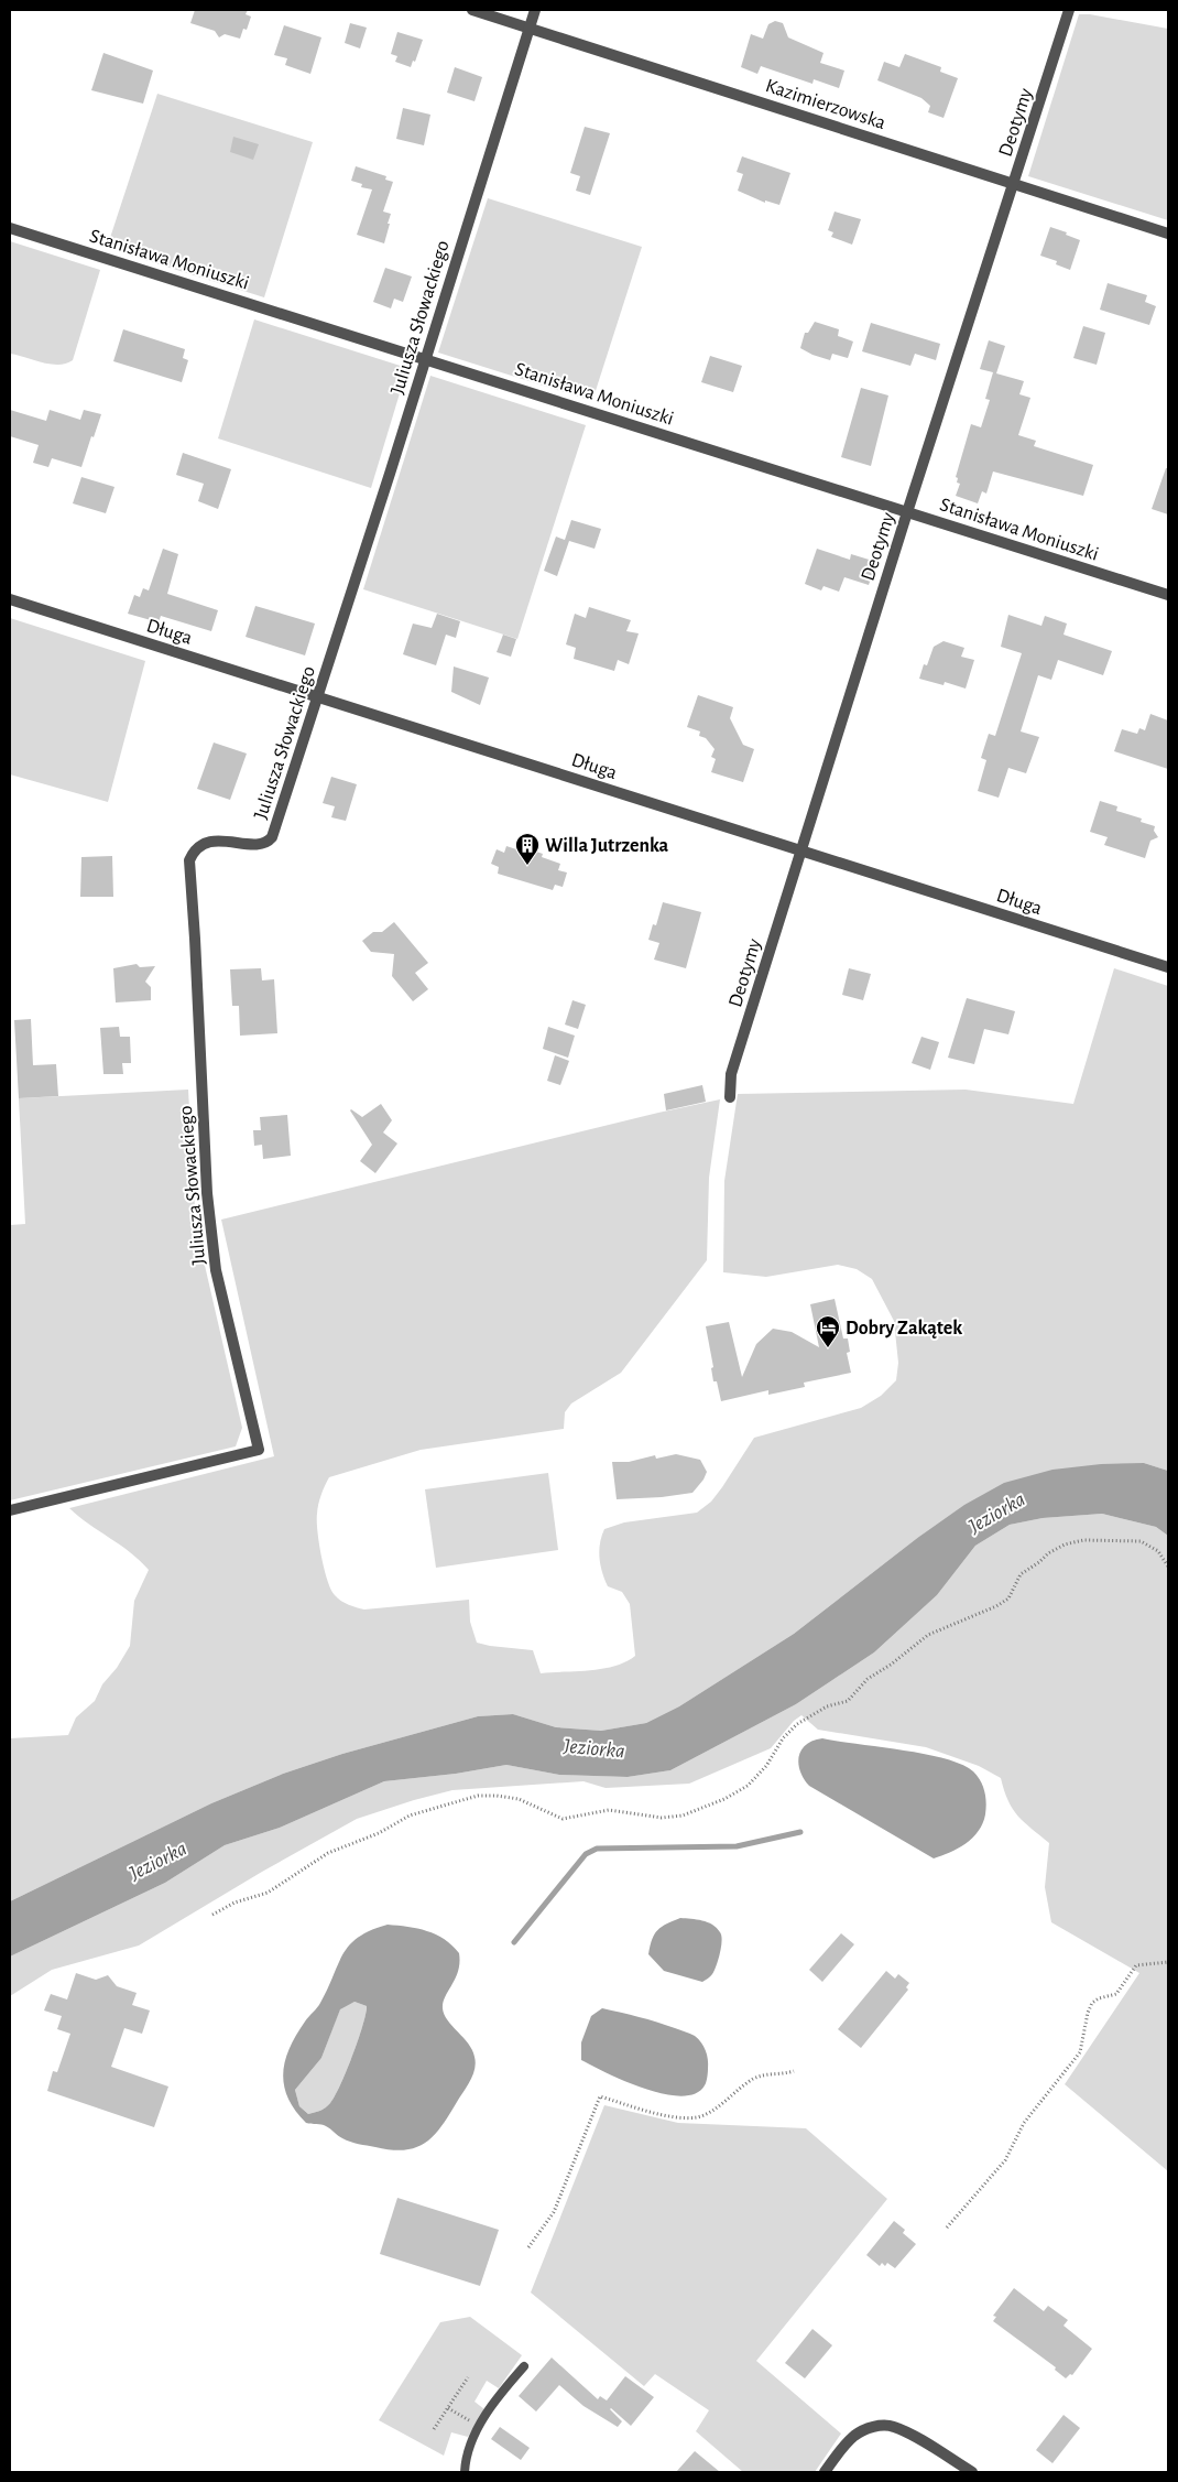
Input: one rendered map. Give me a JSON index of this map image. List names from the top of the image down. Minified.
{"streets":{"street":["Kazimierzowska","Deotymy","Stanisława Moniuszki","Juliusza Słowackiego","Długa"]},"crossings":[["Kazimierzowska","Deotymy"],["Kazimierzowska","Juliusza Słowackiego"],["Deotymy","Stanisława Moniuszki"],["Deotymy","Długa"],["Stanisława Moniuszki","Juliusza Słowackiego"],["Juliusza Słowackiego","Długa"]],"water":["Jeziorka"],"places":{"building":["Willa Jutrzenka"],"hotel":["Dobry Zakątek"]}}
